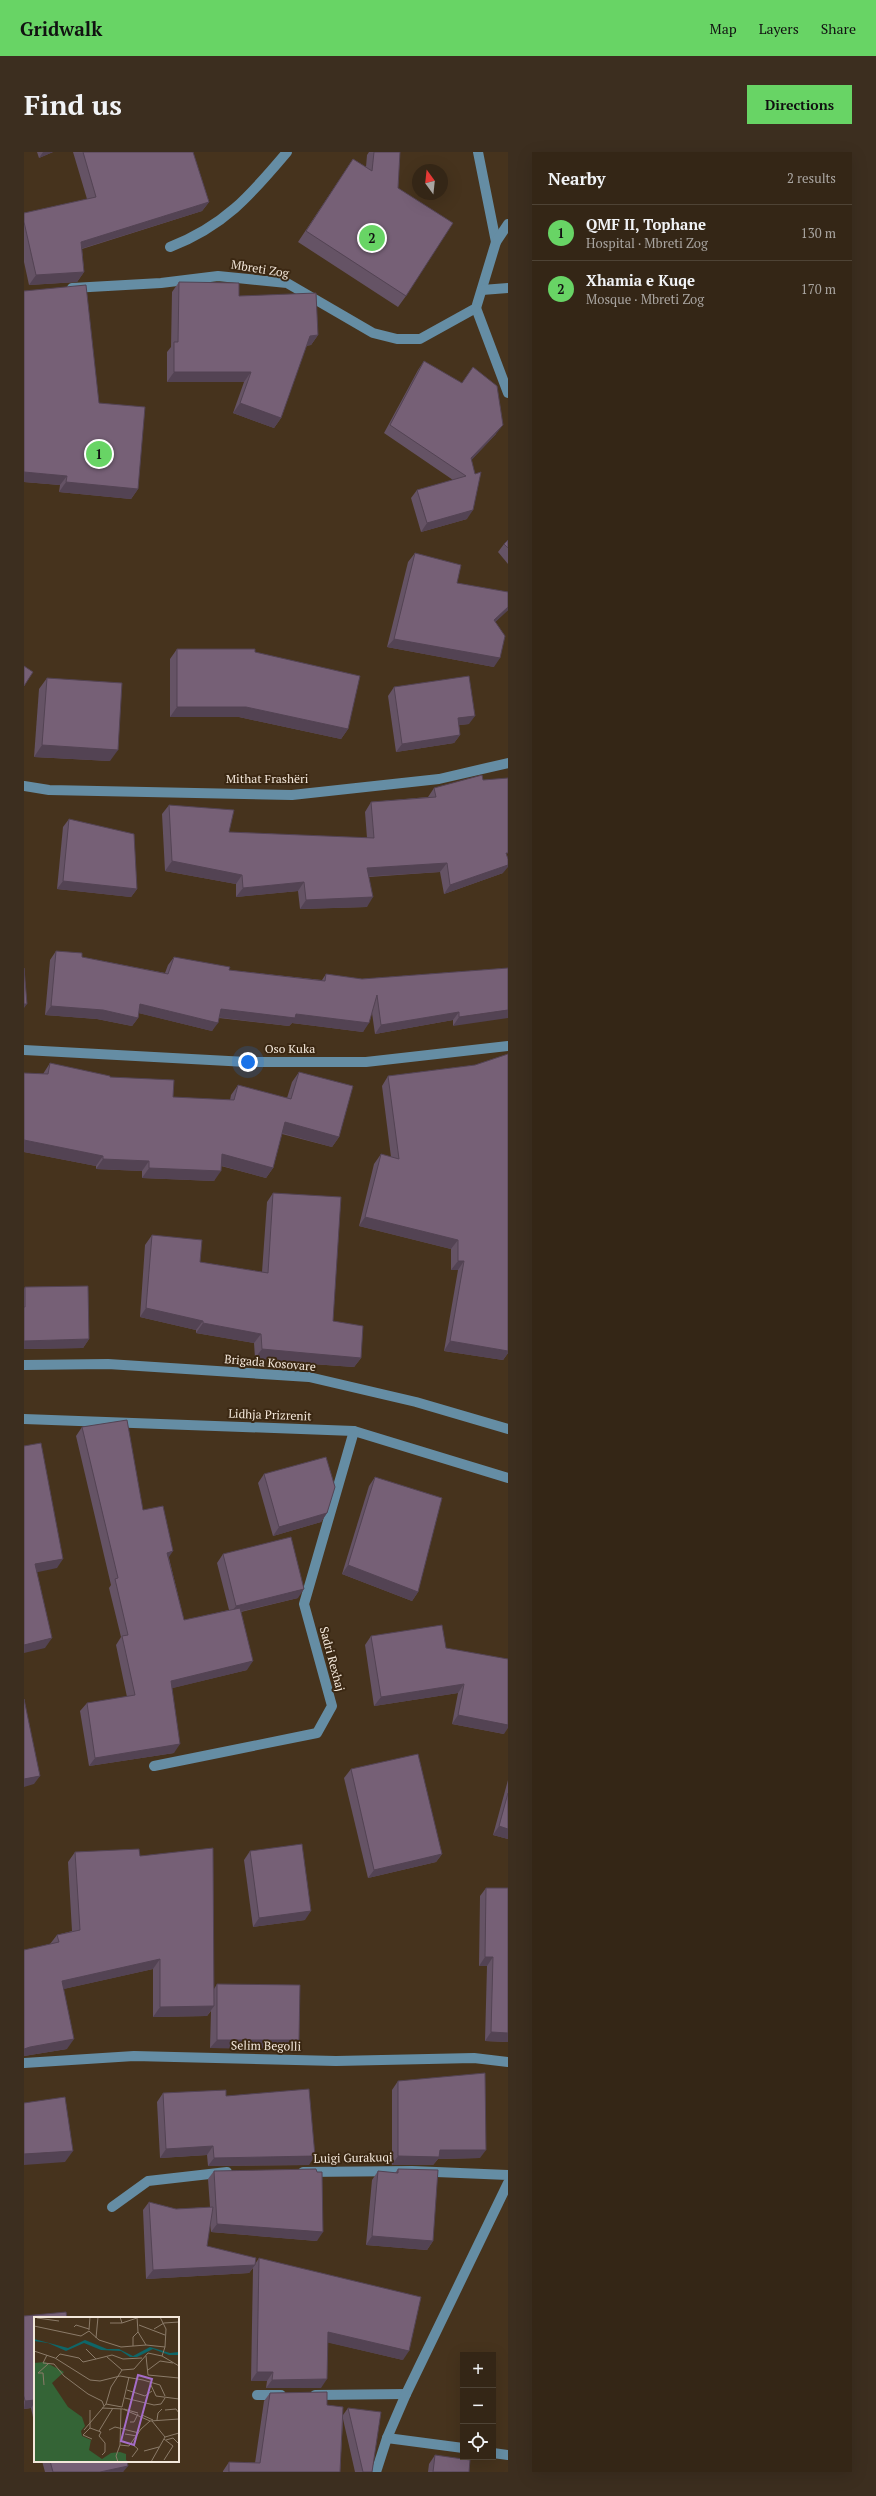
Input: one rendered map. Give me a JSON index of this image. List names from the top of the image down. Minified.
{"streets":{"street":["Mbreti Zog","Mithat Frashëri","Oso Kuka","Brigada Kosovare","Lidhja Prizrenit","Sadri Rexhaj","Selim Begolli","Luigi Gurakuqi"]},"crossings":[["Lidhja Prizrenit","Sadri Rexhaj"]],"north":"top","page":{"header":"Gridwalk","nav":["Map","Layers","Share"],"buttons":"Directions","title":"Find us","heading":["Nearby","2 results"],"list":[{"mark":"1","name":"QMF II, Tophane","note":"Hospital · Mbreti Zog","value":"130 m"},{"mark":"2","name":"Xhamia e Kuqe","note":"Mosque · Mbreti Zog","value":"170 m"}],"pins":["2","1"],"map_buttons":["+","−"]}}
